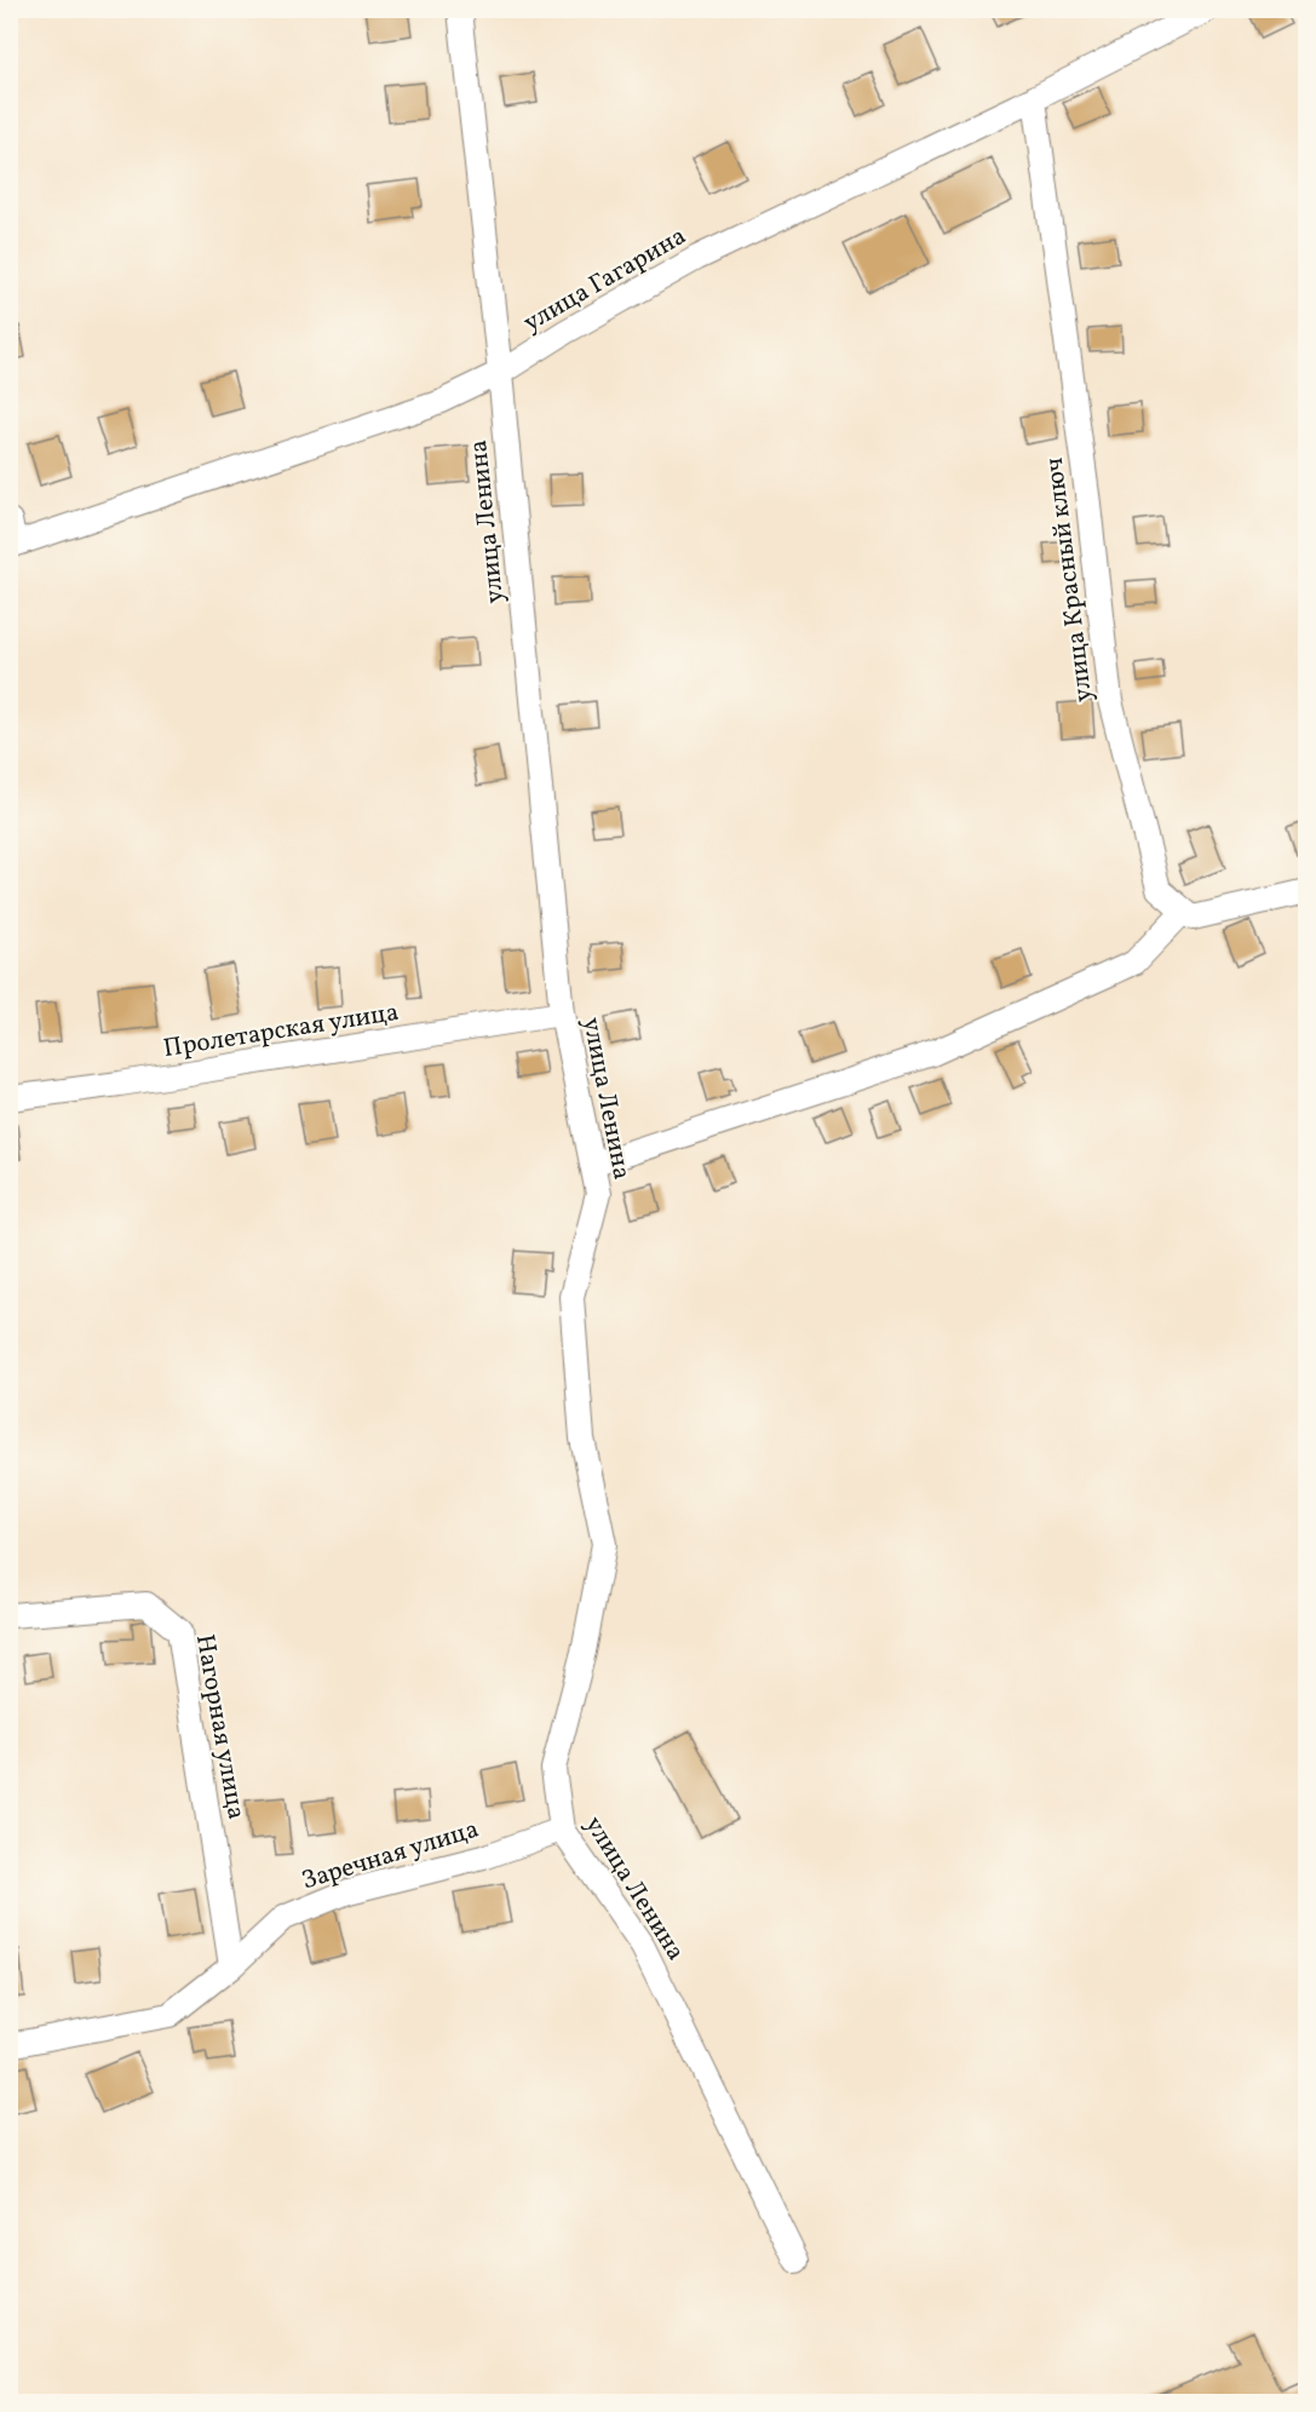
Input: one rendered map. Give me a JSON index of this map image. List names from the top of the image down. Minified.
{"streets":{"street":["улица Гагарина","улица Ленина","улица Красный ключ","Пролетарская улица","Нагорная улица","Заречная улица"]},"crossings":[["улица Гагарина","улица Ленина"],["улица Гагарина","улица Красный ключ"],["улица Ленина","Пролетарская улица"],["улица Ленина","Заречная улица"],["Нагорная улица","Заречная улица"]]}
